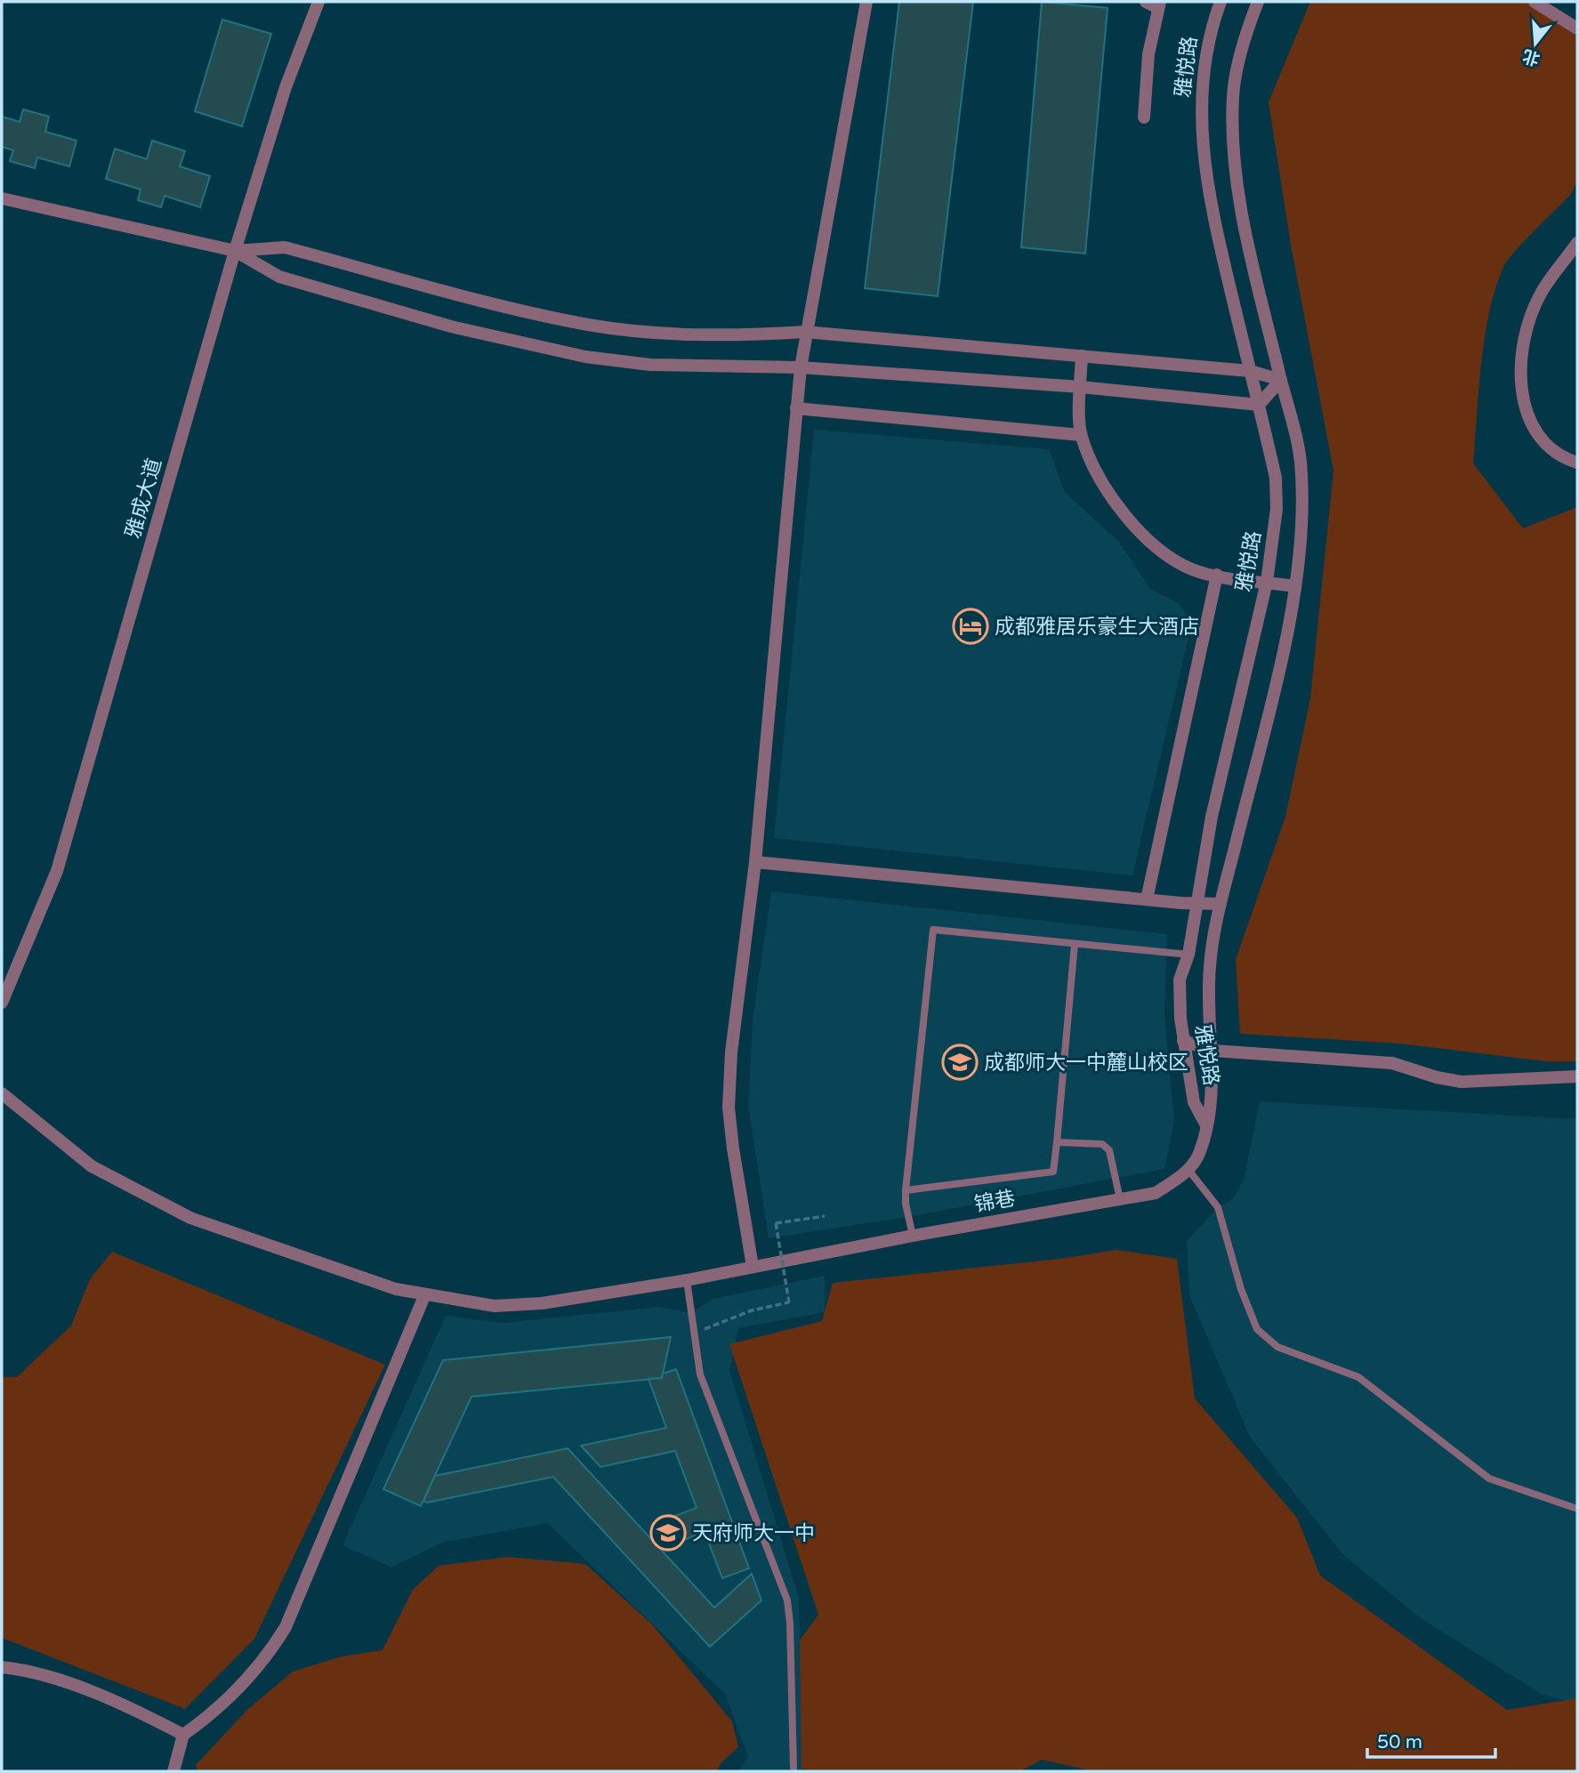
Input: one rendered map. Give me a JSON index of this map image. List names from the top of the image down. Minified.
{"streets":{"street":["雅悦路","雅成大道","锦巷"]},"crossings":[["雅悦路","锦巷"]],"places":{"hotel":["成都雅居乐豪生大酒店"],"school or university":["成都师大一中麓山校区","天府师大一中"]},"scale_bar":"50 m","north":"bottom"}
